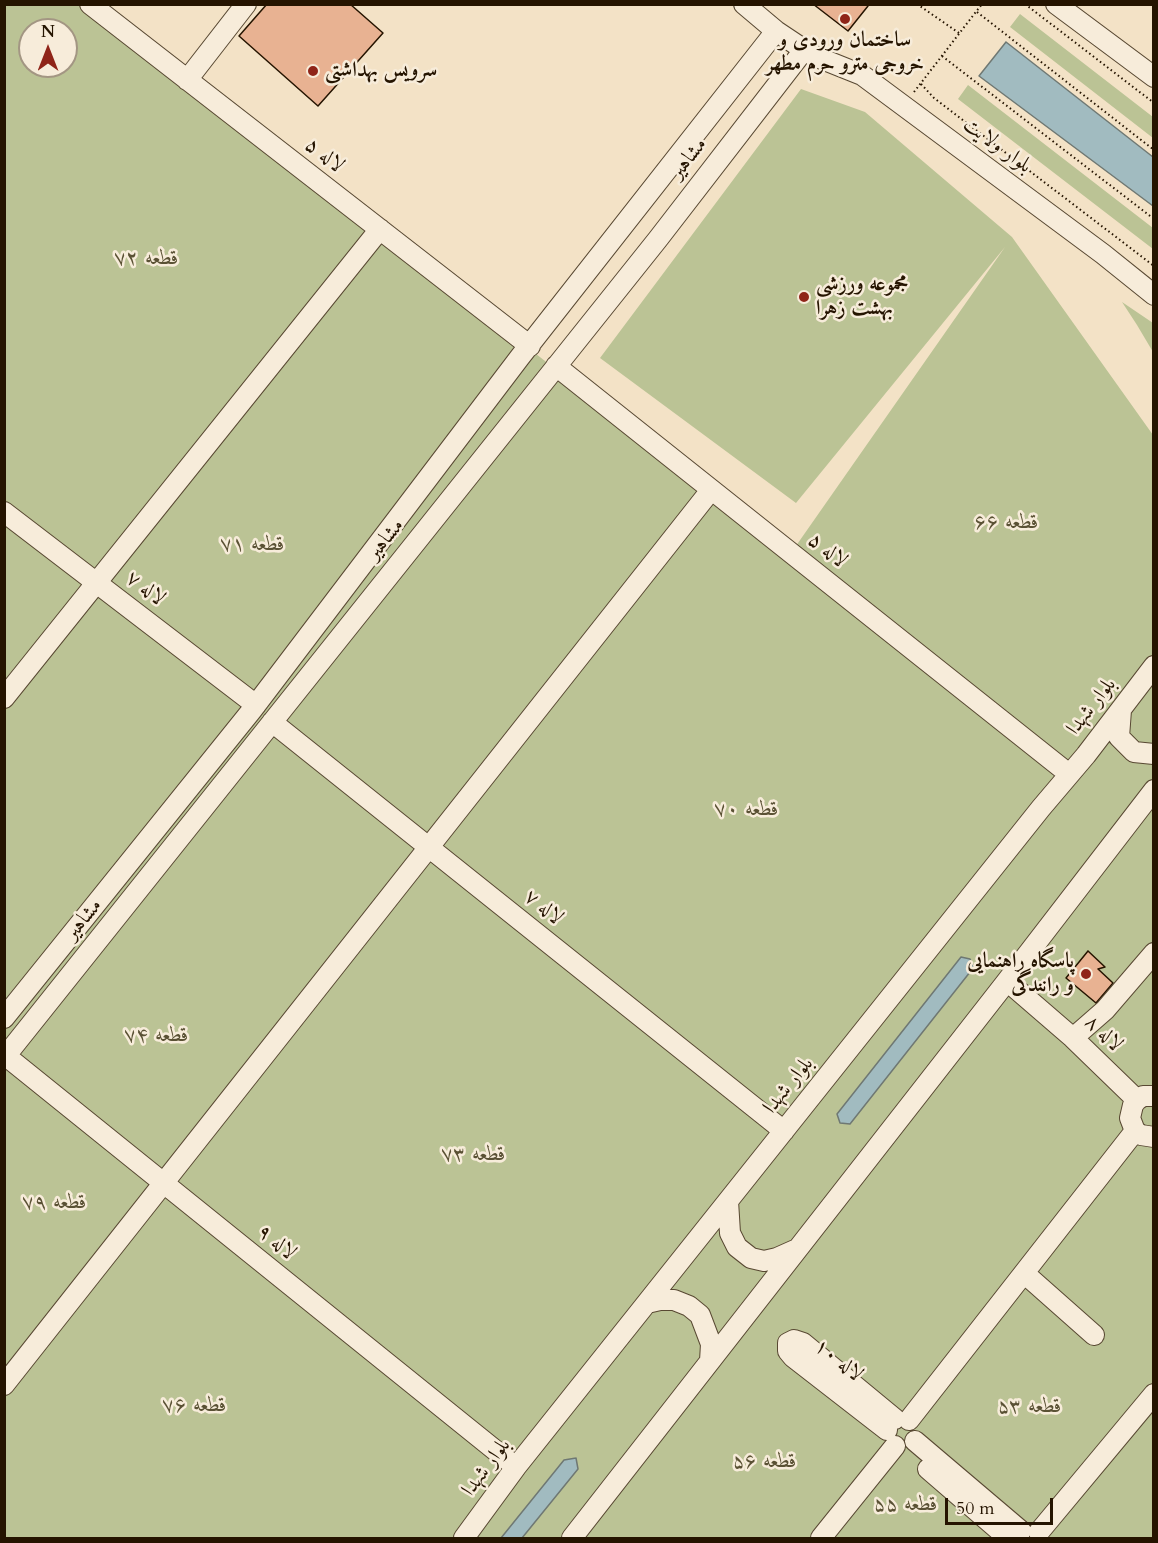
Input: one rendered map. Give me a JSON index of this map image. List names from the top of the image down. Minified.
{"streets":{"street":["بلوار ولایت","لاله ۵","مشاهیر","لاله ۷","بلوار شهدا","لاله ۸","لاله ۹","لاله ۱۰"]},"crossings":[["بلوار ولایت","مشاهیر"],["لاله ۵","مشاهیر"],["لاله ۵","بلوار شهدا"],["مشاهیر","لاله ۷"],["مشاهیر","لاله ۹"],["لاله ۷","بلوار شهدا"],["بلوار شهدا","لاله ۹"]],"parks":["قطعه ۷۲","قطعه ۶۶","قطعه ۷۱","قطعه ۷۰","قطعه ۷۴","قطعه ۷۳","قطعه ۷۹","قطعه ۷۶","قطعه ۵۳","قطعه ۵۶","قطعه ۵۵"],"places":["ساختمان ورودی و خروجی مترو حرم مطهر","سرویس بهداشتی","مجموعه ورزشی بهشت زهرا","پاسگاه راهنمایی و رانندگی"],"scale_bar":"50 m","north":"top"}
